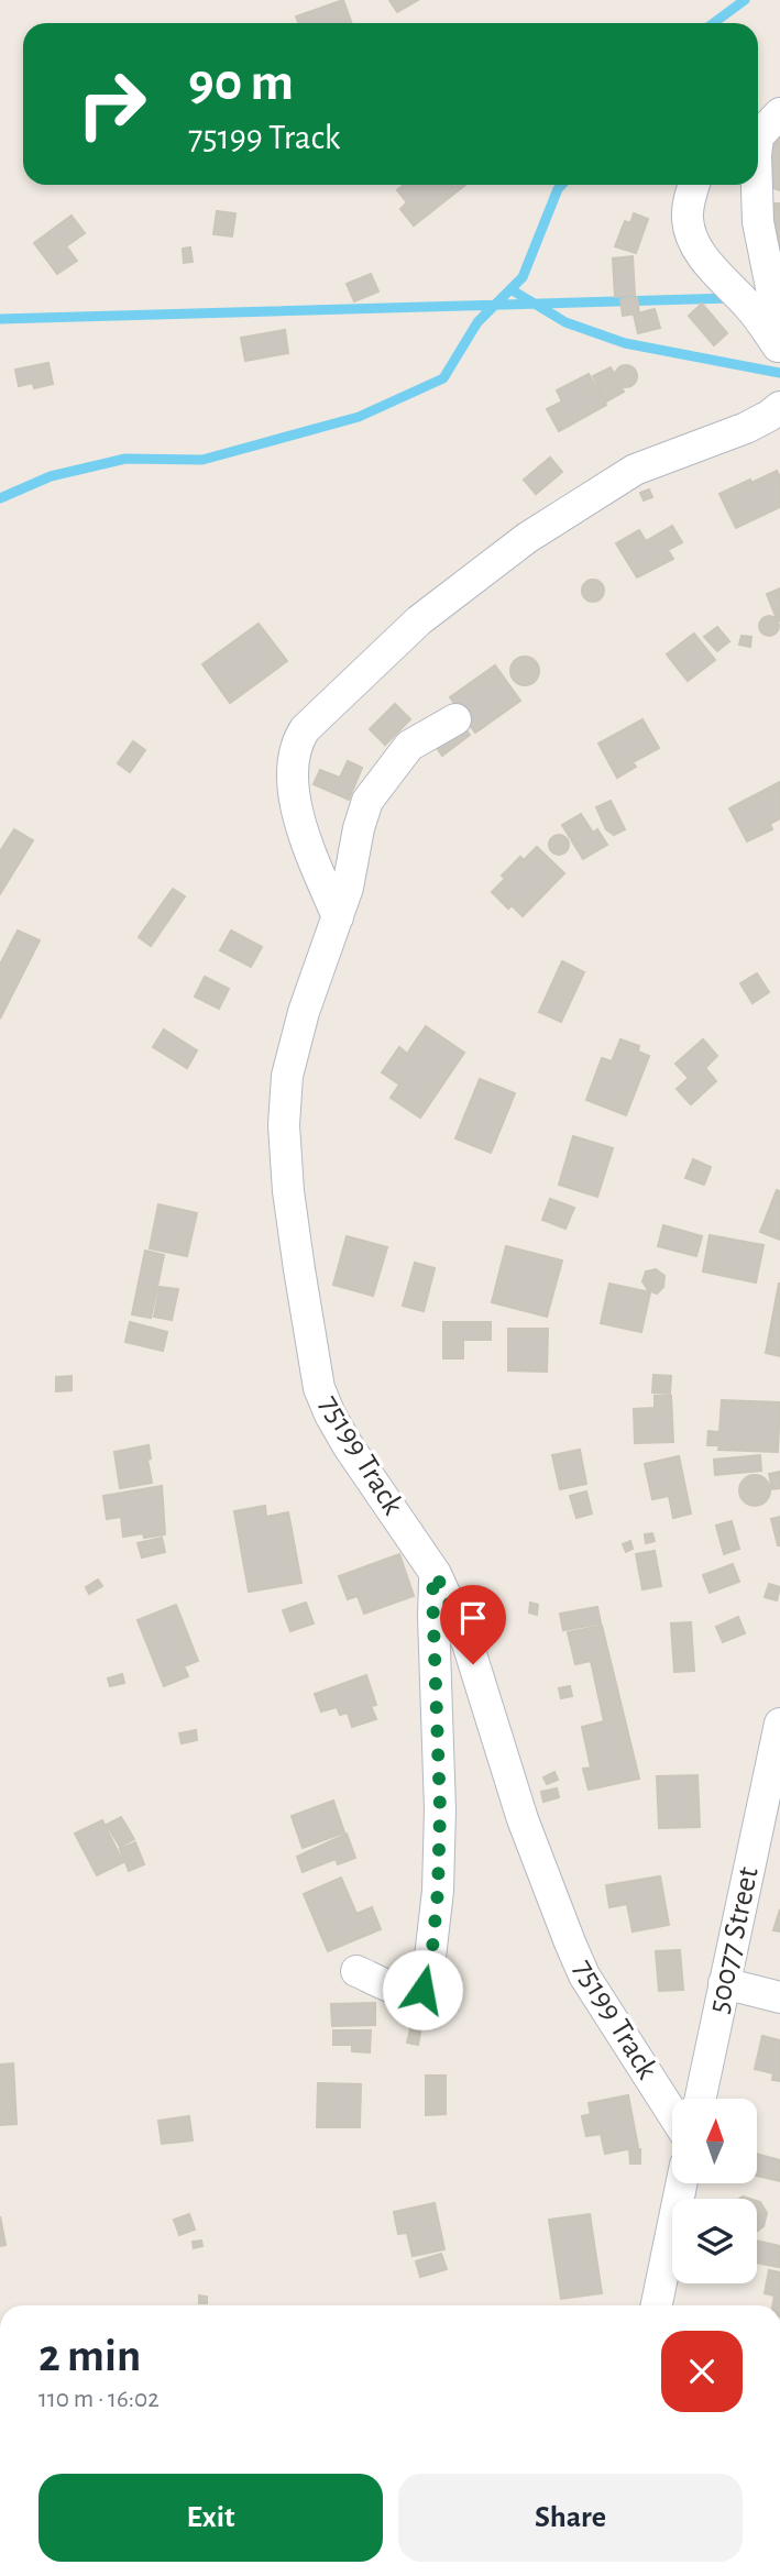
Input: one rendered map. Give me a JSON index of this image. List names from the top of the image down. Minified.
{"streets":{"street":["75199 Track","50077 Street"]},"north":"top","page":{"turn":["90 m","75199 Track"],"heading":["2 min","110 m · 16:02"],"buttons":["Exit","Share"]}}
